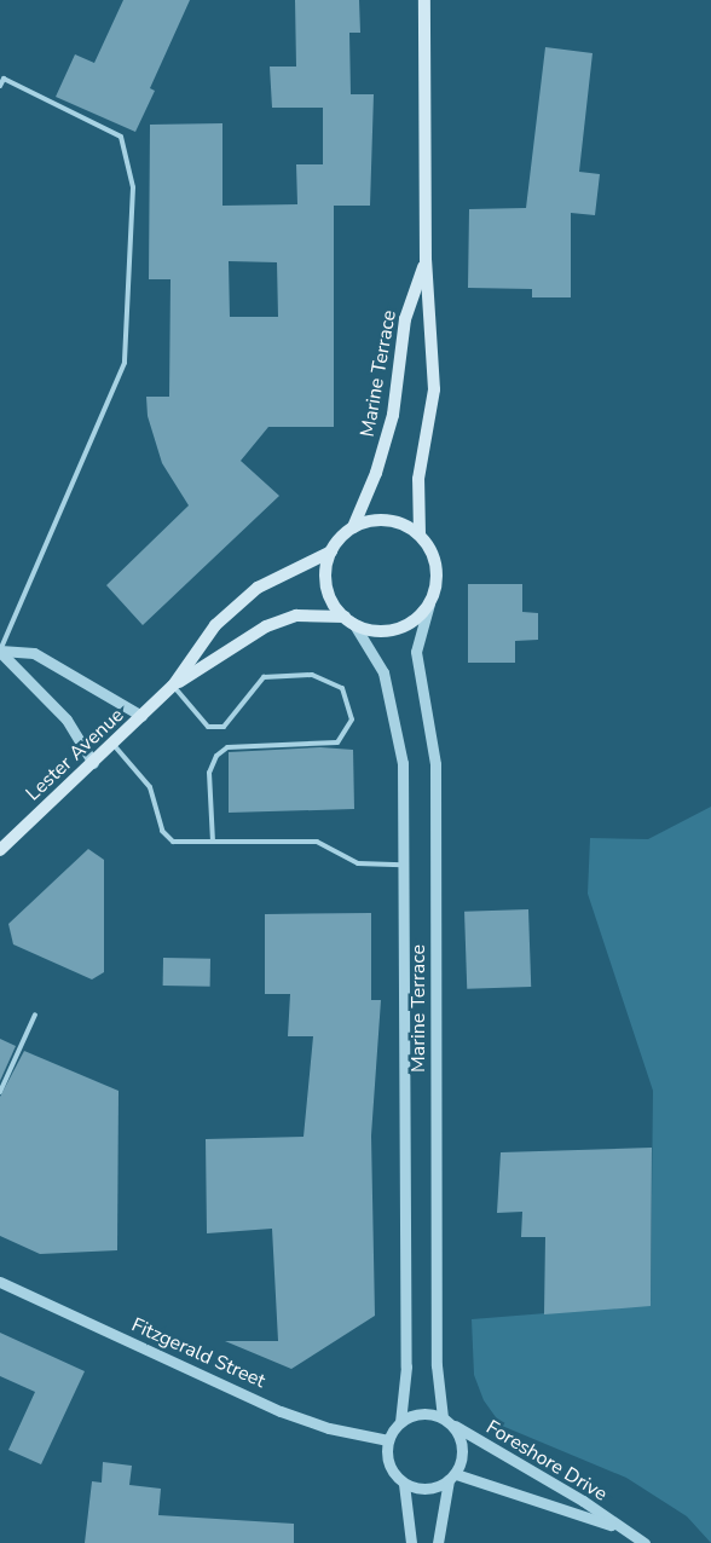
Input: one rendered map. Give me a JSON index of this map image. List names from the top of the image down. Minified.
{"streets":{"main road":["Marine Terrace","Lester Avenue"],"street":["Fitzgerald Street","Foreshore Drive"]},"crossings":[["Marine Terrace","Lester Avenue"],["Marine Terrace","Fitzgerald Street"],["Marine Terrace","Foreshore Drive"],["Fitzgerald Street","Foreshore Drive"]]}
